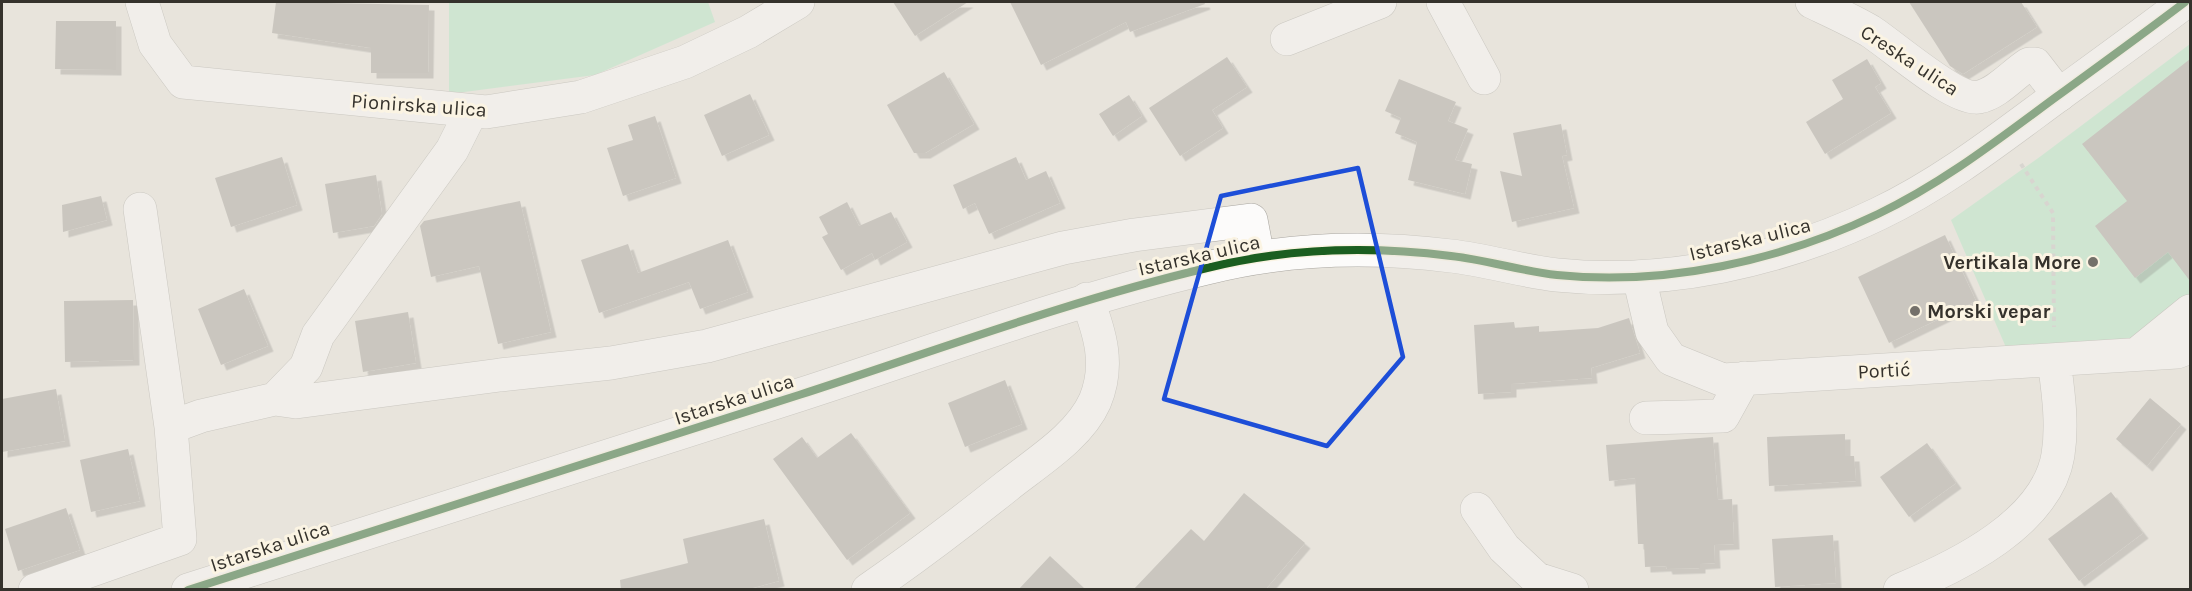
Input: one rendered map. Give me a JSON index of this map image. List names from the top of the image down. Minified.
{"streets":{"street":["Creska ulica","Pionirska ulica","Istarska ulica","Portić"]},"crossings":[["Creska ulica","Istarska ulica"],["Istarska ulica","Portić"]],"places":["Vertikala More","Morski vepar"]}
